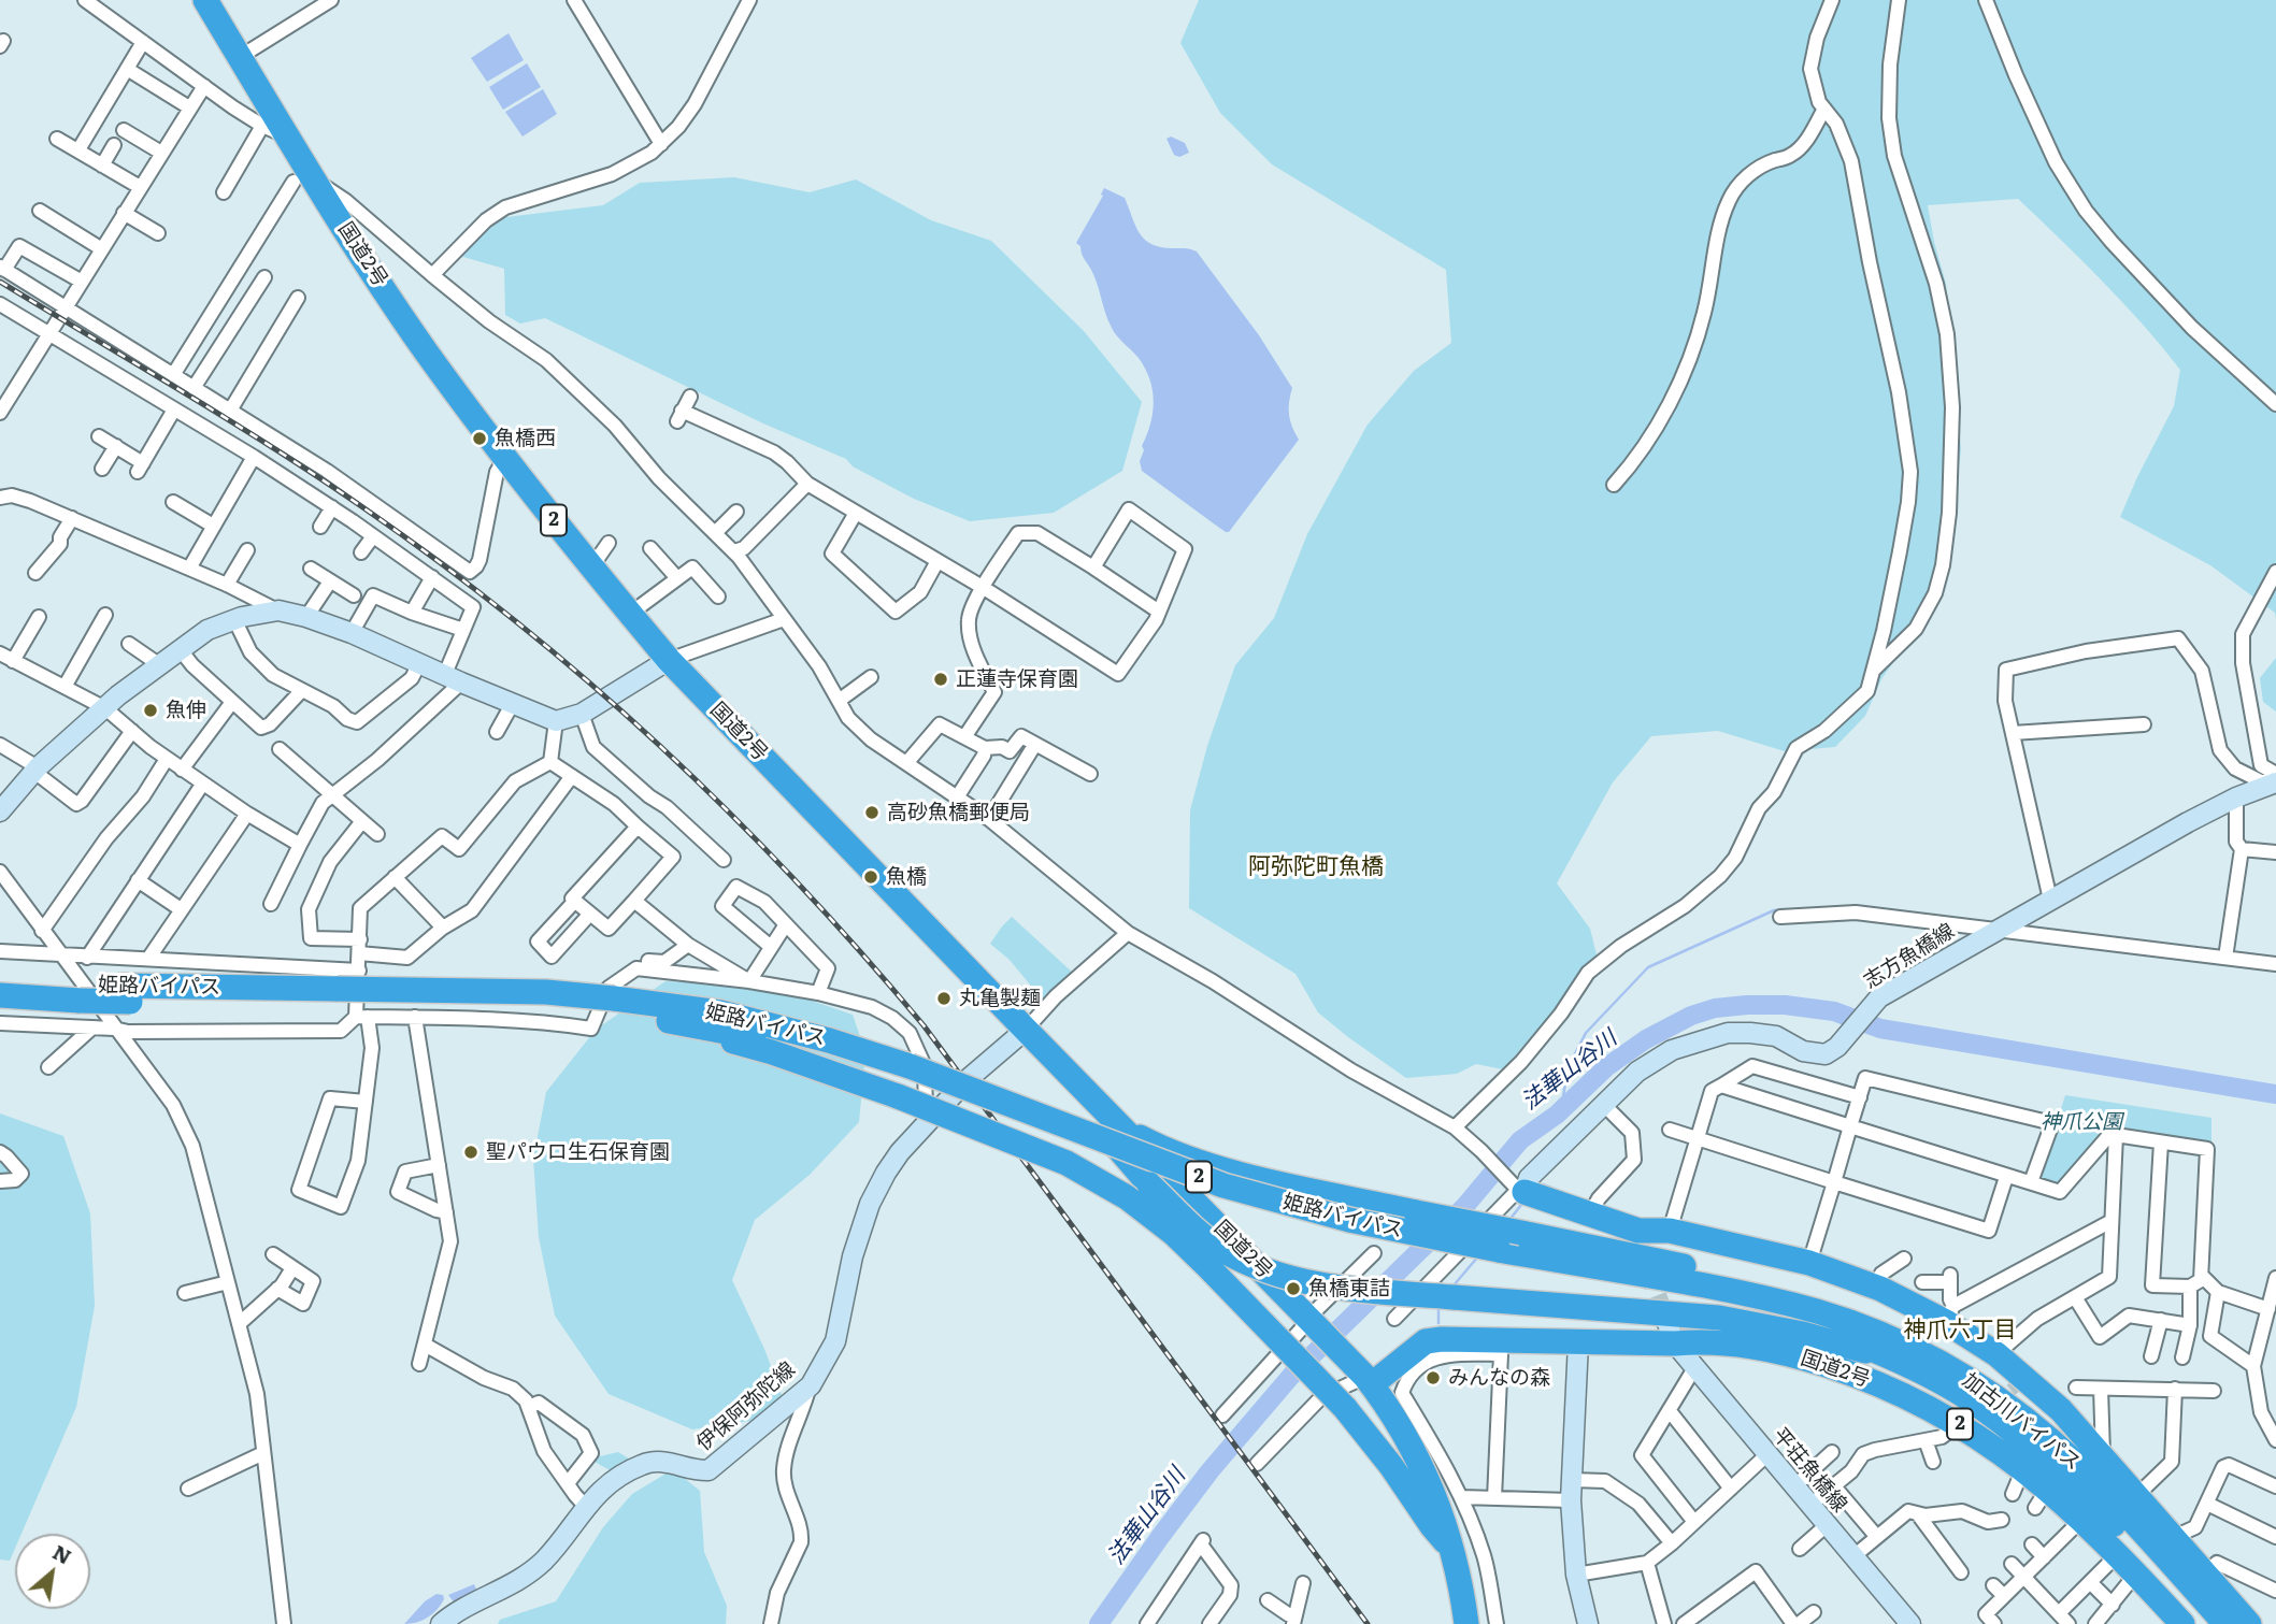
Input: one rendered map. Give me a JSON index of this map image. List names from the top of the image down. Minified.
{"streets":{"highway":["国道2号","2","姫路バイパス","加古川バイパス"],"main road":["志方魚橋線","伊保阿弥陀線","平荘魚橋線"]},"crossings":[["国道2号","伊保阿弥陀線"],["国道2号","平荘魚橋線"],["姫路バイパス","加古川バイパス"]],"districts":["阿弥陀町魚橋","神爪六丁目"],"water":["法華山谷川"],"parks":["神爪公園"],"places":["魚橋西","正蓮寺保育園","魚伸","高砂魚橋郵便局","魚橋","丸亀製麺","聖パウロ生石保育園","魚橋東詰","みんなの森"],"north":"top right"}
